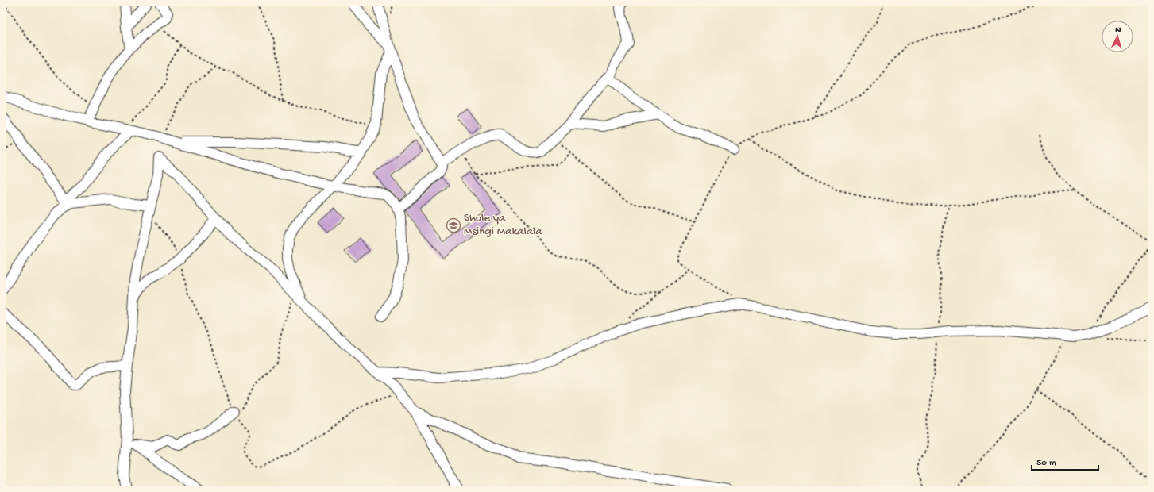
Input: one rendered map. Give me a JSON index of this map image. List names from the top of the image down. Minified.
{"places":{"school or university":["Shule ya Msingi Makalala"]},"scale_bar":"50 m","north":"top"}
